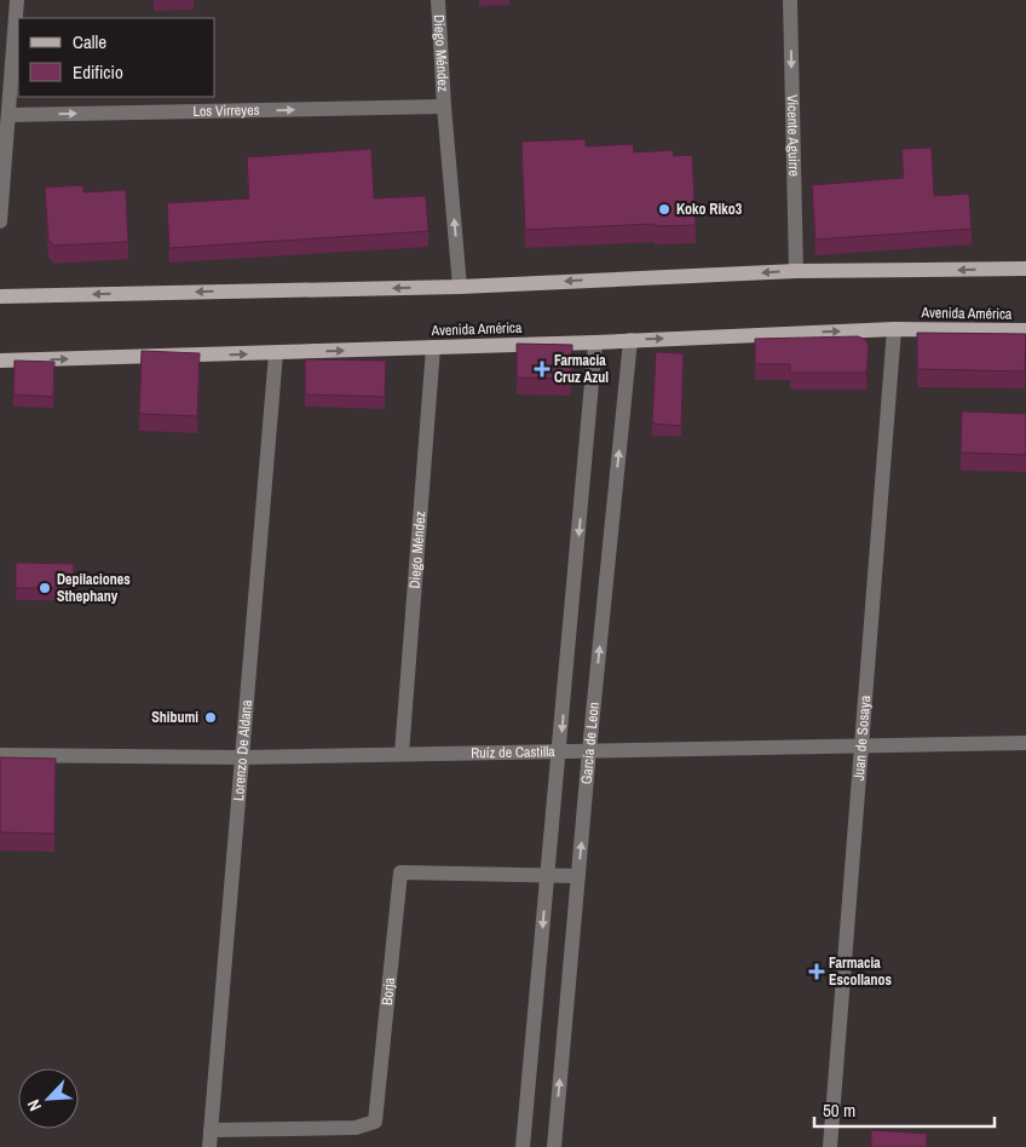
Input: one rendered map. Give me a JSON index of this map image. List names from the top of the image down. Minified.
{"streets":{"main road":["Avenida América"],"street":["Diego Méndez","Los Virreyes","Vicente Aguirre","Juan de Sosaya","García de Leon","Lorenzo De Aldana","Ruíz de Castilla","Borja"]},"crossings":[["Diego Méndez","Los Virreyes"],["Diego Méndez","Avenida América"],["Diego Méndez","Ruíz de Castilla"],["Avenida América","Juan de Sosaya"],["Avenida América","García de Leon"],["Avenida América","Lorenzo De Aldana"],["Juan de Sosaya","Ruíz de Castilla"],["García de Leon","Ruíz de Castilla"],["García de Leon","Borja"],["Lorenzo De Aldana","Ruíz de Castilla"],["Lorenzo De Aldana","Borja"]],"one_way":["Los Virreyes","Vicente Aguirre"],"places":{"other":["Koko Riko3","Depilaciones Sthephany","Shibumi"],"health":["Farmacia Cruz Azul","Farmacia Escollanos"]},"legend":["Calle","Edificio"],"scale_bar":"50 m","north":"bottom left"}
